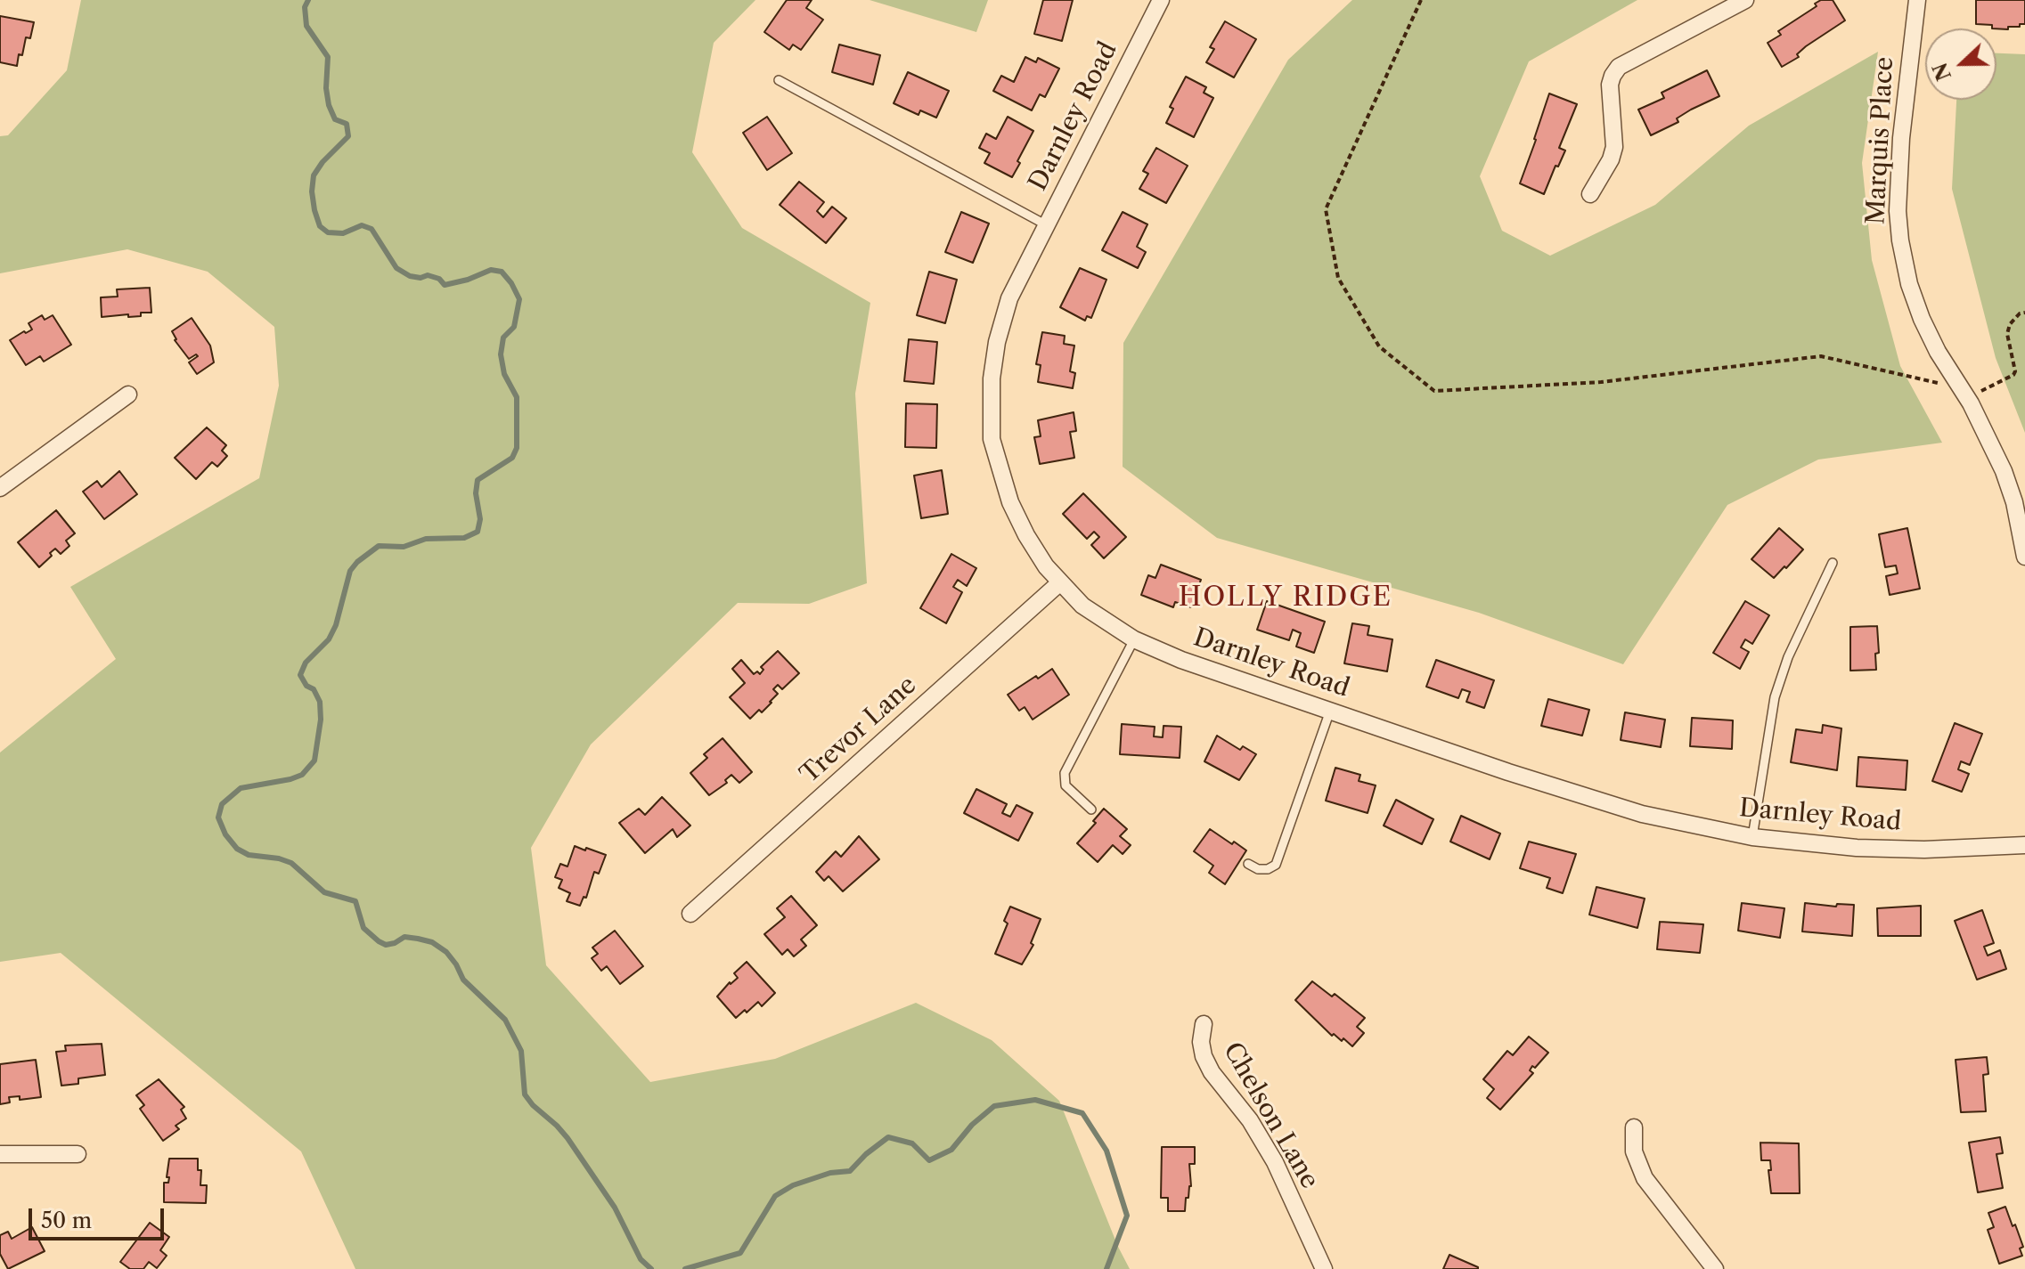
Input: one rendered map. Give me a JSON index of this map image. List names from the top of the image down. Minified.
{"streets":{"street":["Darnley Road","Marquis Place","Trevor Lane","Chelson Lane"]},"crossings":[["Darnley Road","Trevor Lane"]],"districts":["HOLLY RIDGE"],"scale_bar":"50 m","north":"left"}
